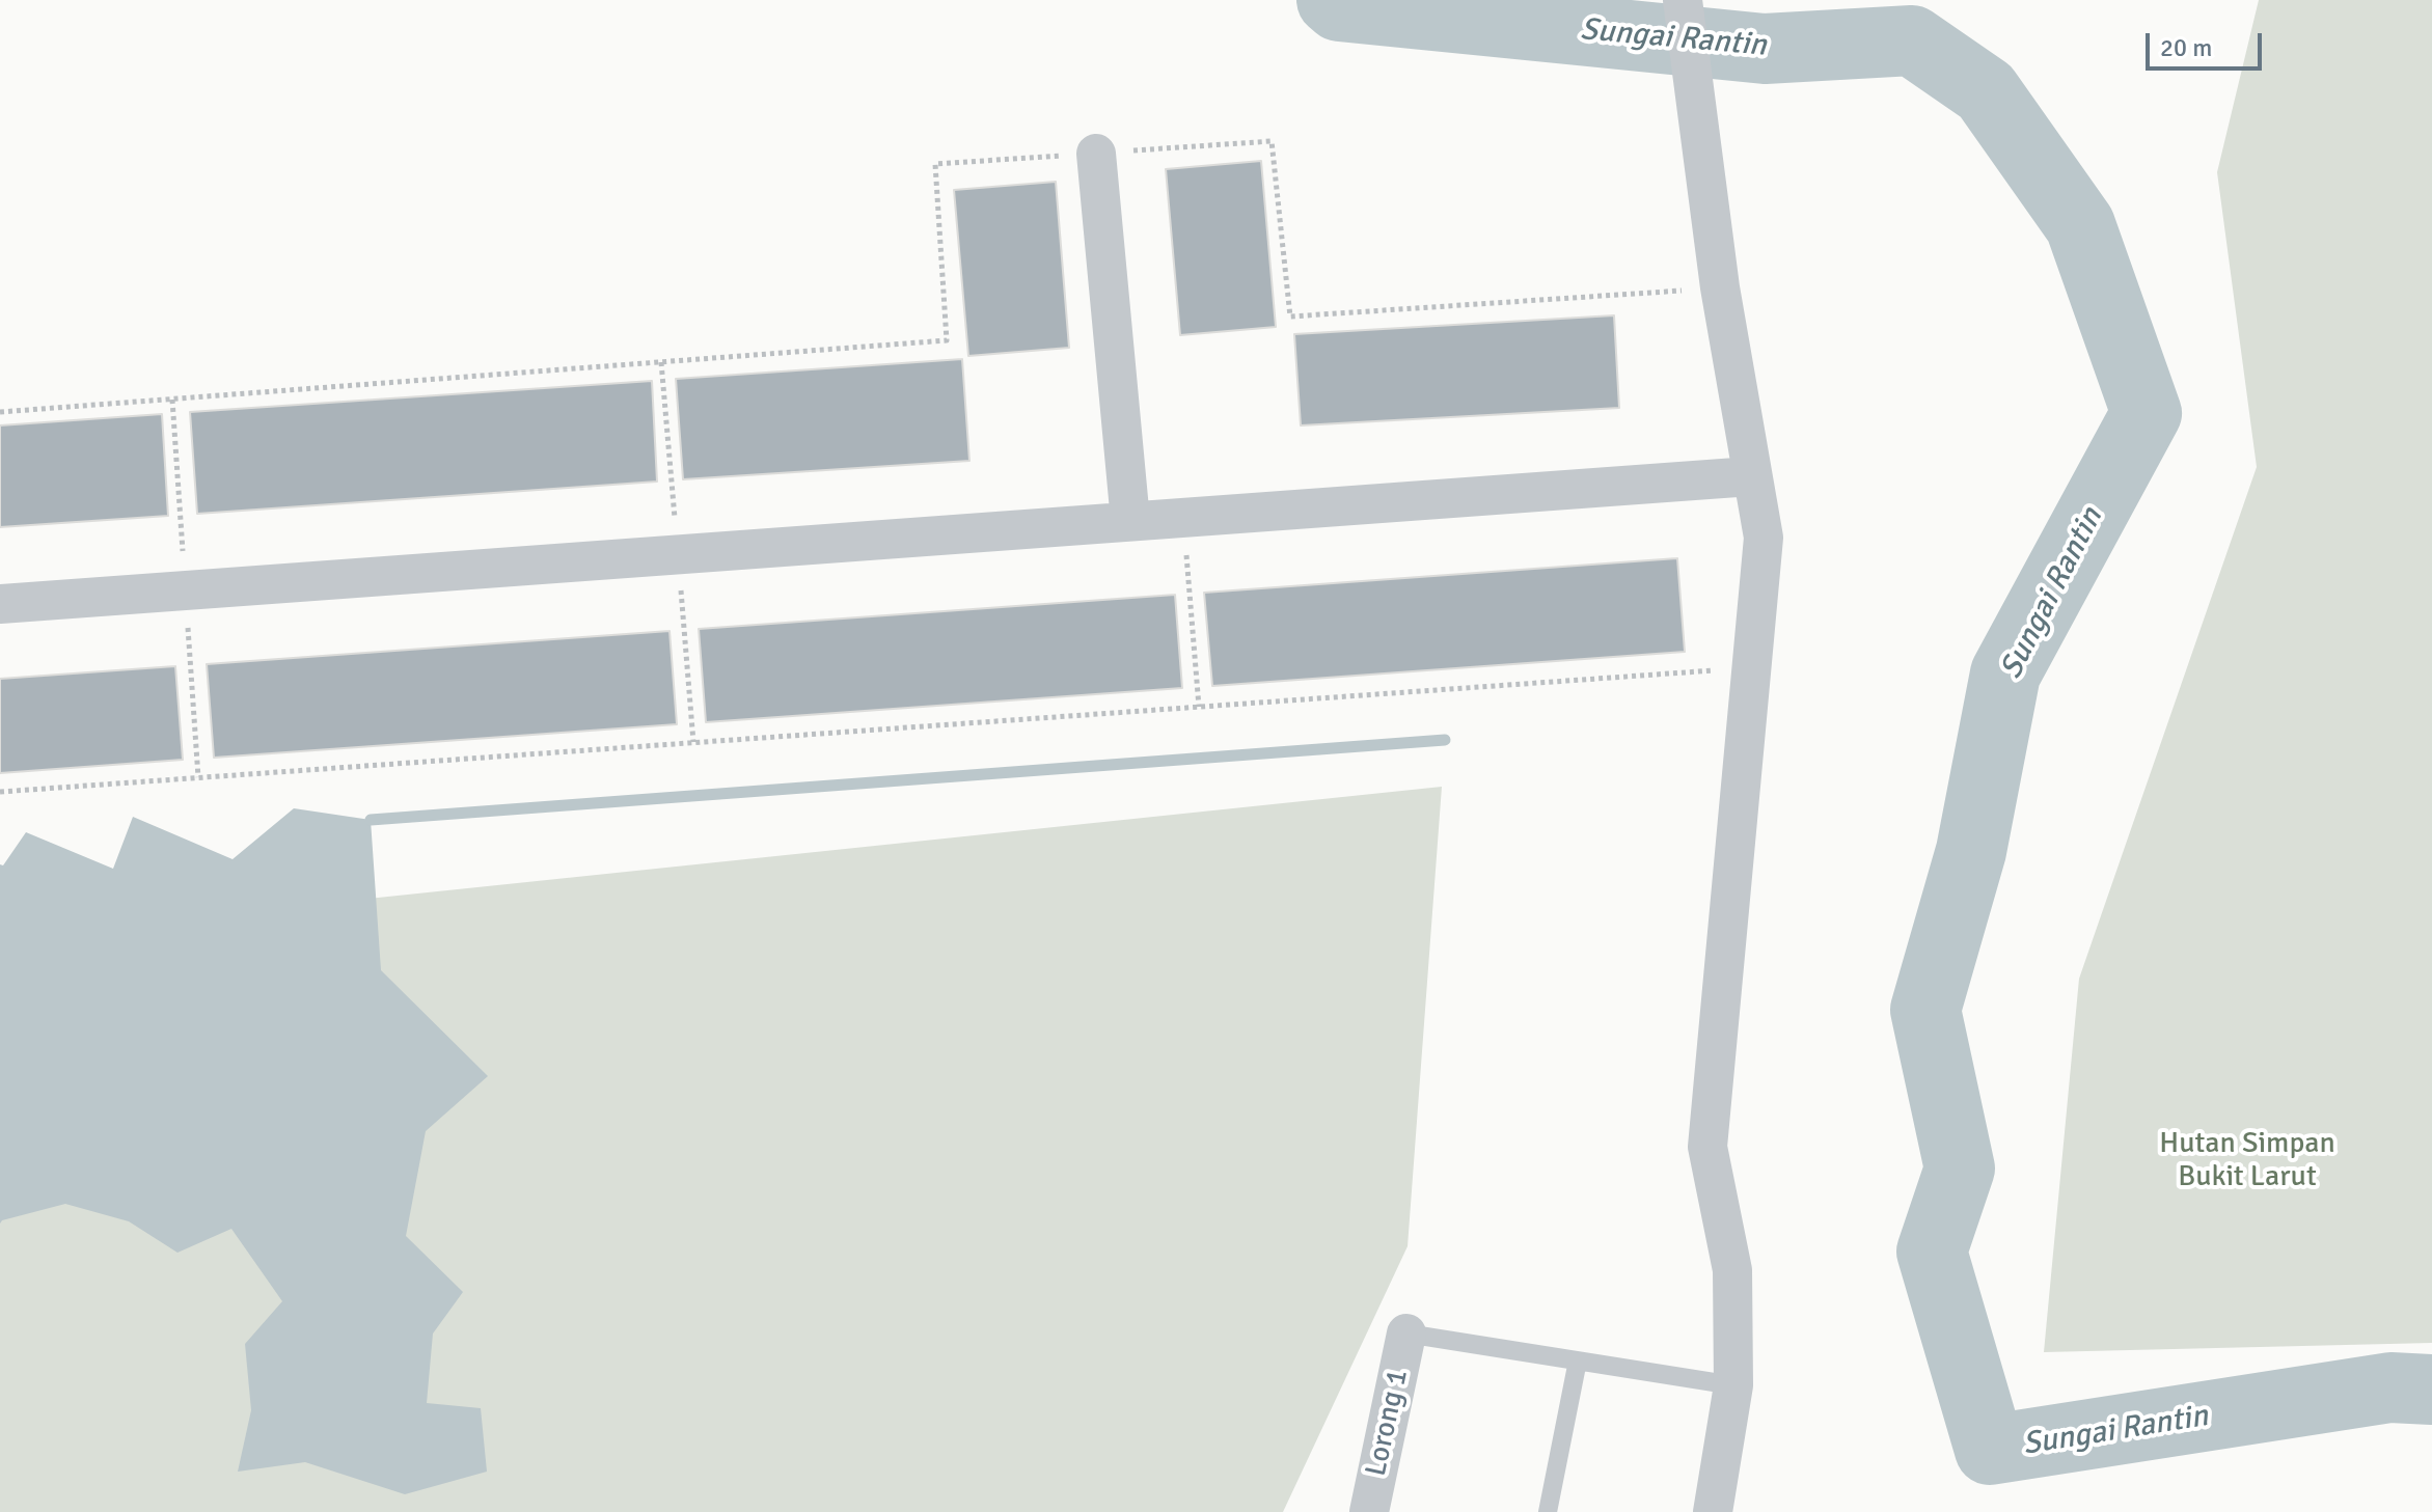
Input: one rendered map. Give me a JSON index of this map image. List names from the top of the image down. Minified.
{"streets":{"street":["Lorong 1"]},"water":["Sungai Rantin"],"parks":["Hutan Simpan Bukit Larut"],"scale_bar":"20 m"}
